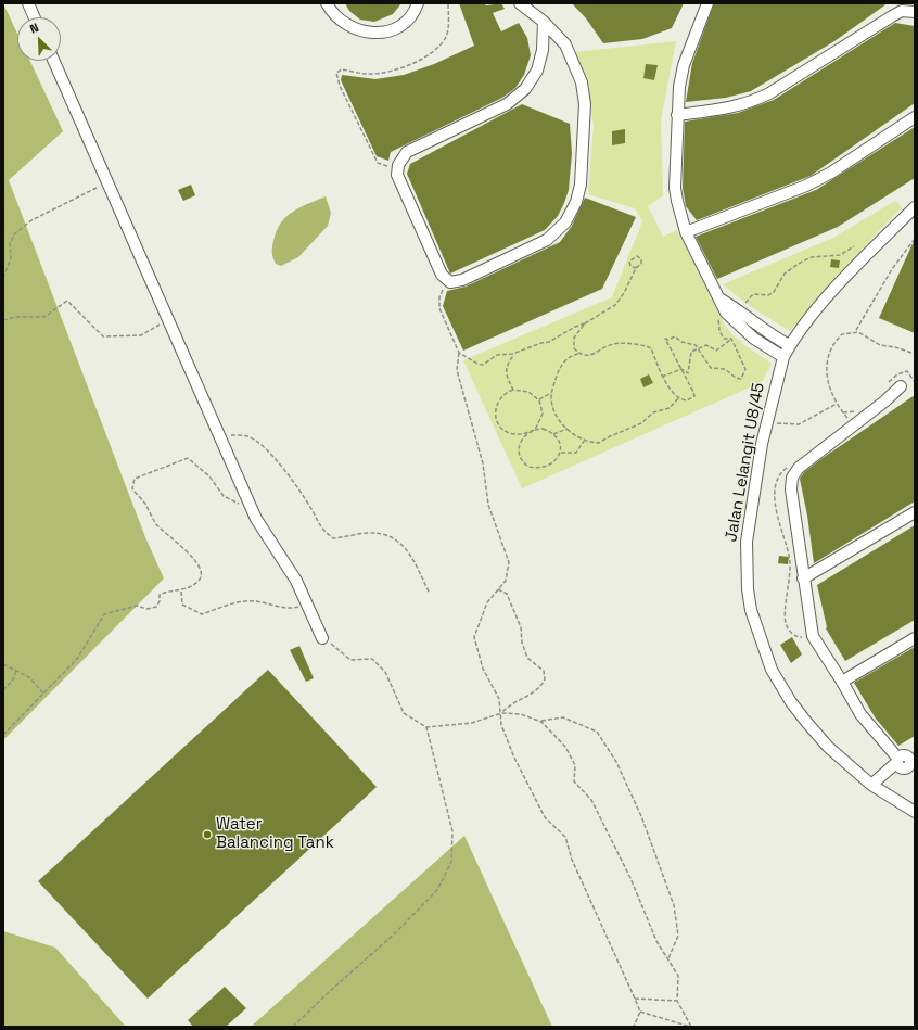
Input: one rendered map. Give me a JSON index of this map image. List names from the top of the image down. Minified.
{"streets":{"street":["Jalan Lelangit U8/45"]},"places":["Water Balancing Tank"],"north":"top left"}
